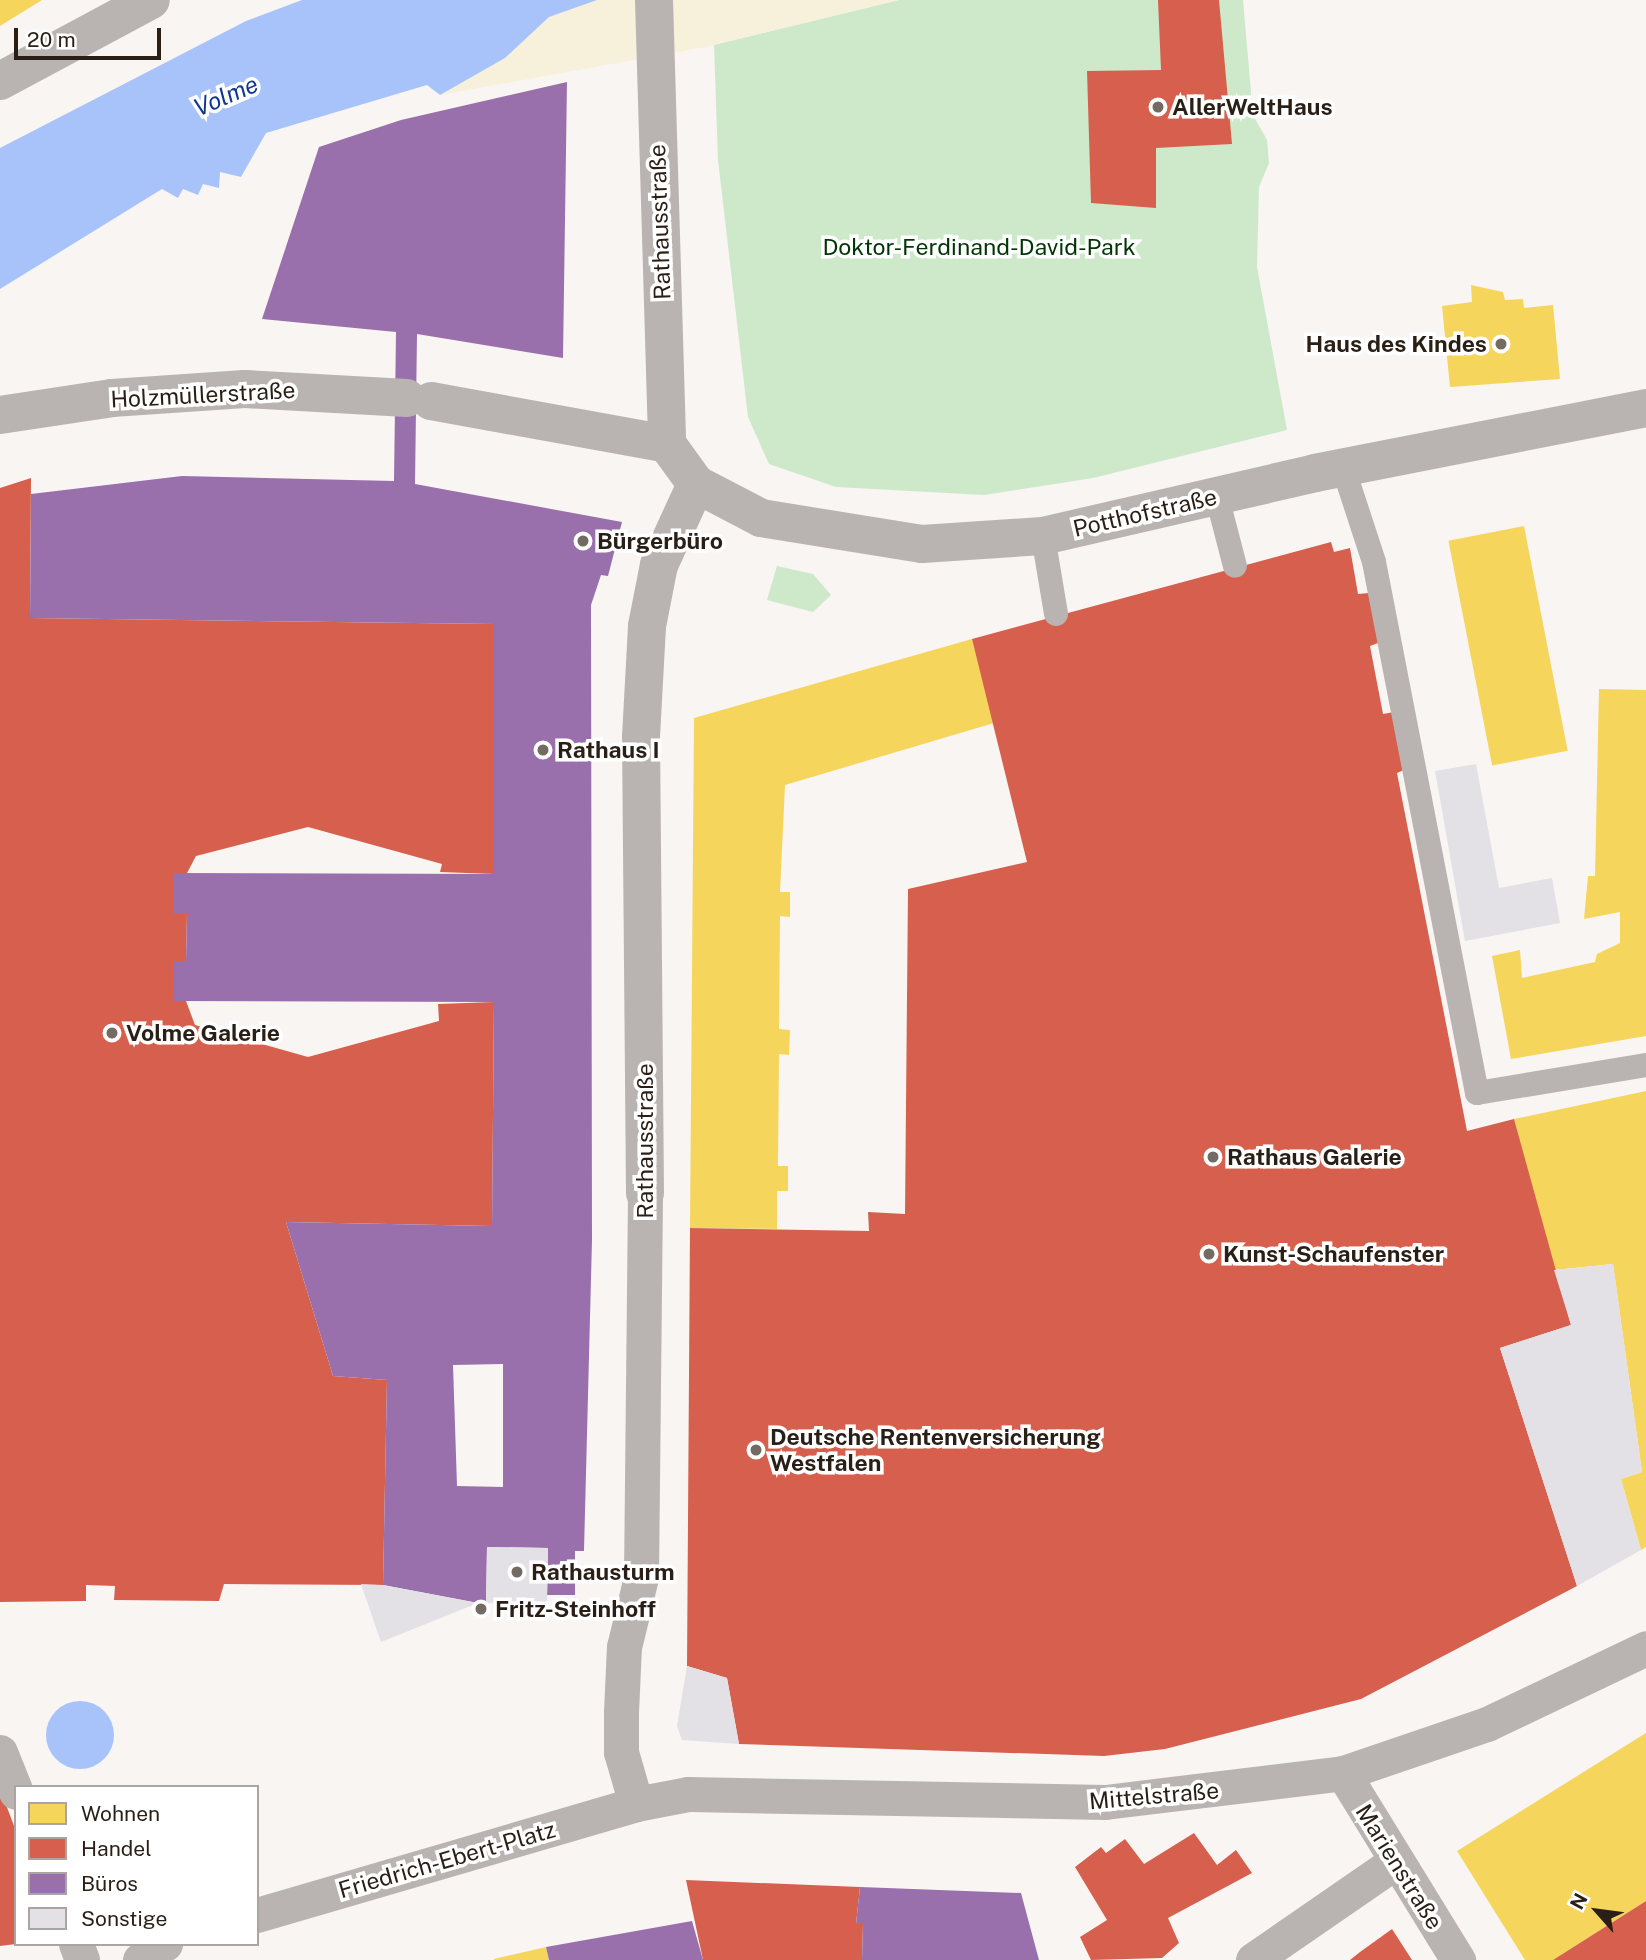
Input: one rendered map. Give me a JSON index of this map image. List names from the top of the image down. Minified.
{"streets":{"street":["Rathausstraße","Holzmüllerstraße","Potthofstraße","Mittelstraße","Friedrich-Ebert-Platz","Marienstraße"]},"crossings":[["Rathausstraße","Holzmüllerstraße"],["Rathausstraße","Potthofstraße"],["Rathausstraße","Mittelstraße"],["Rathausstraße","Friedrich-Ebert-Platz"],["Holzmüllerstraße","Potthofstraße"],["Mittelstraße","Friedrich-Ebert-Platz"],["Mittelstraße","Marienstraße"]],"water":["Volme"],"parks":["Doktor-Ferdinand-David-Park"],"places":["AllerWeltHaus","Haus des Kindes","Bürgerbüro","Rathaus I","Volme Galerie","Rathaus Galerie","Kunst-Schaufenster","Deutsche Rentenversicherung Westfalen","Rathausturm","Fritz-Steinhoff"],"legend":["Wohnen","Handel","Büros","Sonstige"],"scale_bar":"20 m","north":"top left"}
